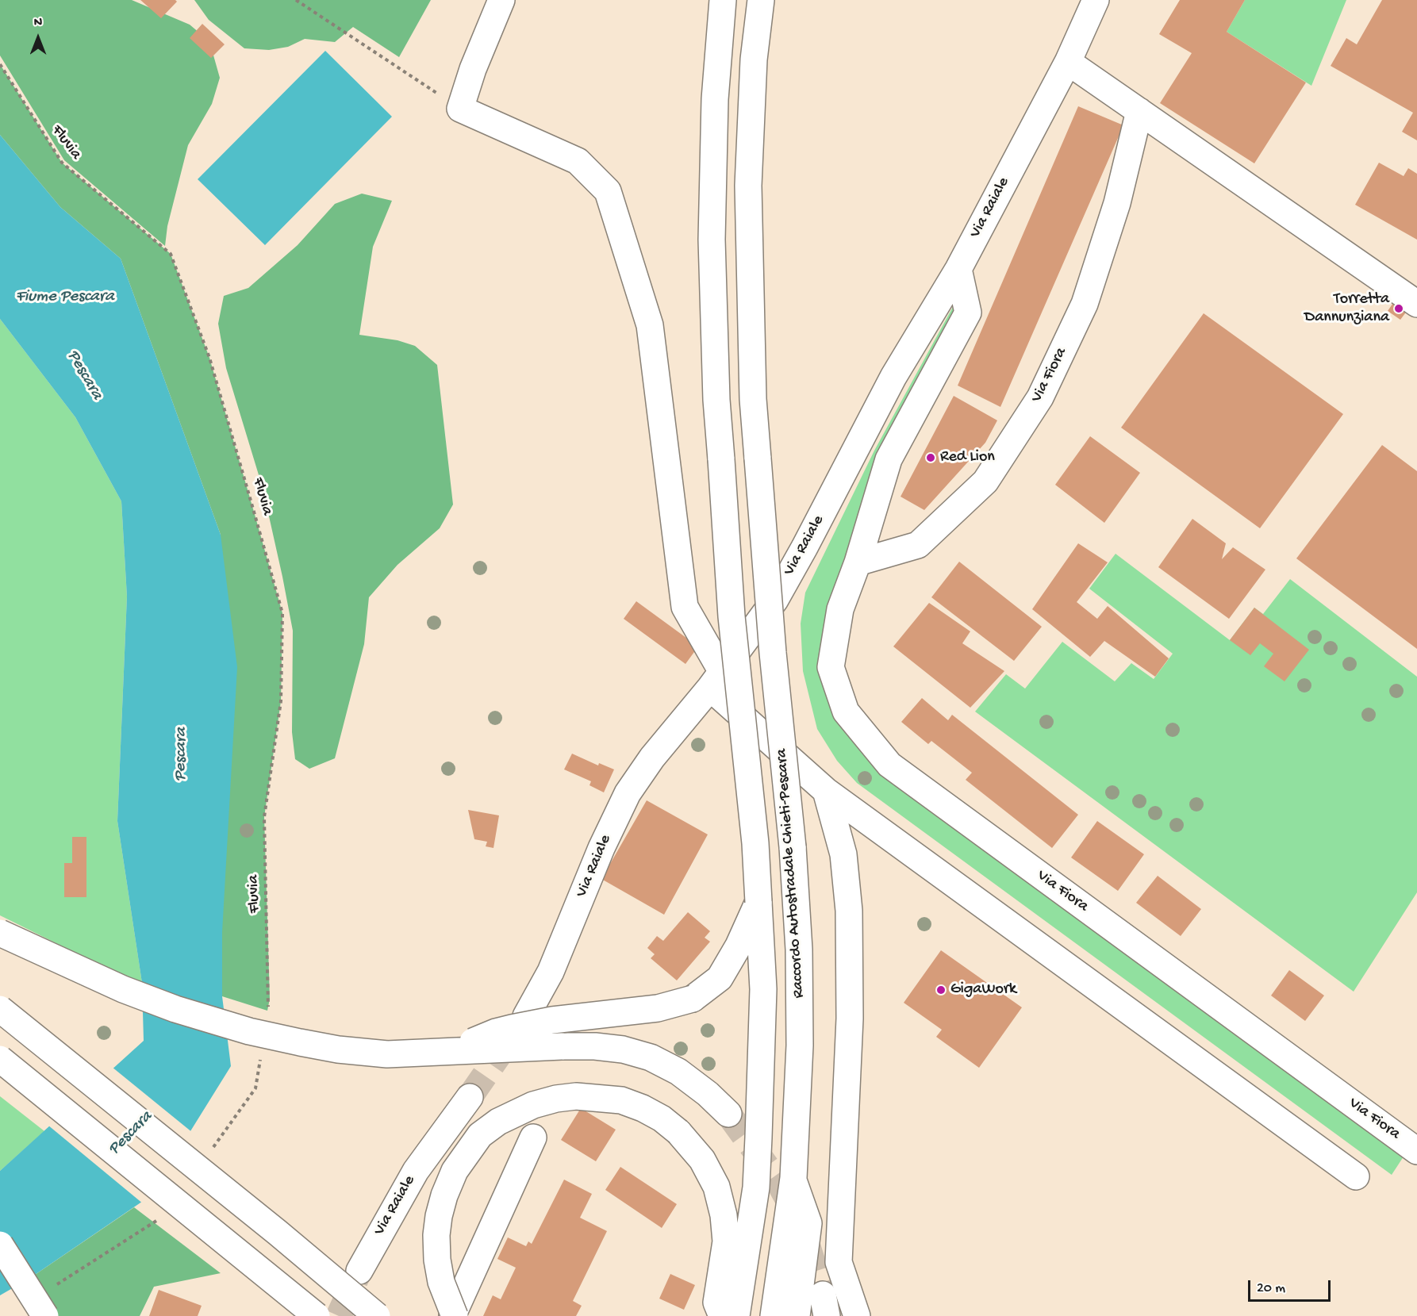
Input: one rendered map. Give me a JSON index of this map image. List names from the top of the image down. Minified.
{"streets":{"main road":["Via Raiale","Via Fiora","Raccordo Autostradale Chieti-Pescara"],"path":["Fluvia"]},"crossings":[["Via Raiale","Via Fiora"]],"water":["Fiume Pescara","Pescara"],"places":["Torretta Dannunziana","Red Lion","GigaWork"],"scale_bar":"20 m","north":"top"}
